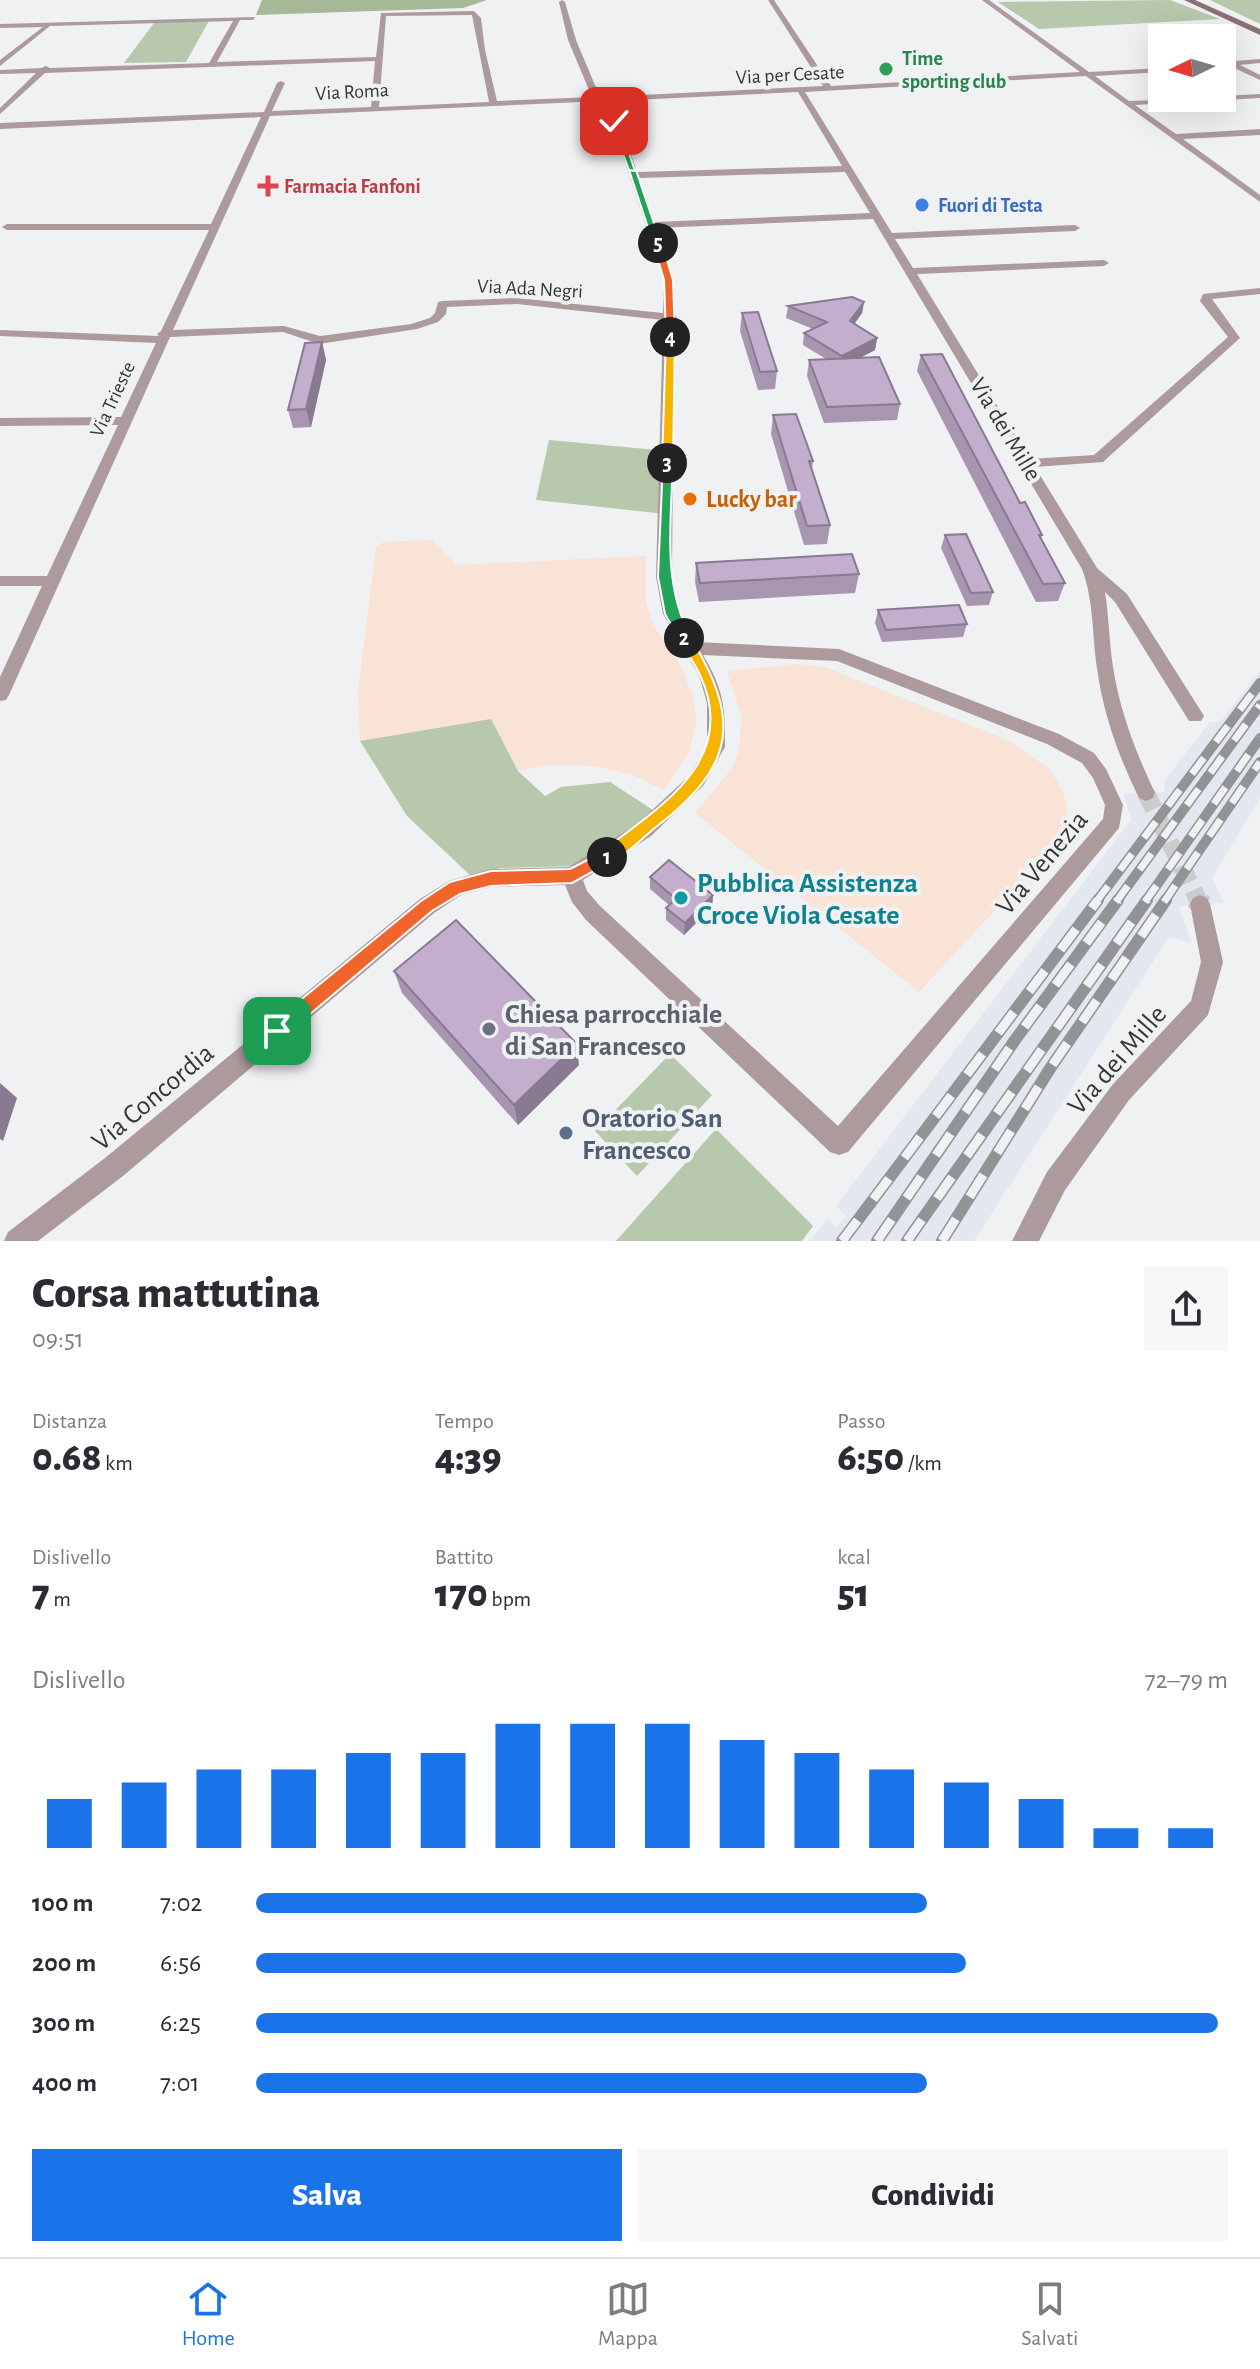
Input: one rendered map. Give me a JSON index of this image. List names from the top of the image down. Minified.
{"streets":{"street":["Via per Cesate","Via Roma","Via Ada Negri","Via Trieste","Via dei Mille","Via Venezia","Via Concordia"]},"crossings":[["Via per Cesate","Via Roma"],["Via per Cesate","Via dei Mille"],["Via Roma","Via Trieste"],["Via Ada Negri","Via Trieste"],["Via Venezia","Via Concordia"]],"places":{"other":["Time sporting club","Fuori di Testa","Lucky bar","Pubblica Assistenza Croce Viola Cesate","Chiesa parrocchiale di San Francesco","Oratorio San Francesco"],"health":["Farmacia Fanfoni"]},"north":"left","page":{"pins":["5","4","3","2","1"],"heading":["Corsa mattutina","09:51"],"stats":[["Distanza","0.68 km"],["Tempo","4:39"],["Passo","6:50 /km"],["Dislivello","7 m"],["Battito","170 bpm"],["kcal","51"]],"chart":["Dislivello","72–79 m"],"list":[{"name":"100 m","note":"7:02"},{"name":"200 m","note":"6:56"},{"name":"300 m","note":"6:25"},{"name":"400 m","note":"7:01"}],"buttons":["Salva","Condividi"],"tabs":["Home","Mappa","Salvati"]}}
